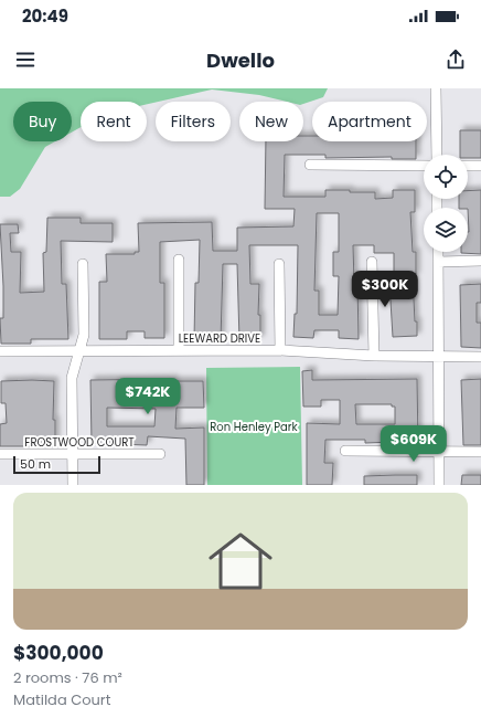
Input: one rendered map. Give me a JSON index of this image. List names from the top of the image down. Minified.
{"streets":{"street":["LEEWARD DRIVE","FROSTWOOD COURT"]},"parks":["Ron Henley Park"],"scale_bar":"50 m","page":{"status":"20:49","header":"Dwello","chip":["Buy","Rent","Filters","New","Apartment"],"price":["$300K","$742K","$609K"],"scale":"50 m","list":[{"name":"$300,000","note":"2 rooms · 76 m² · Matilda Court"}]}}
